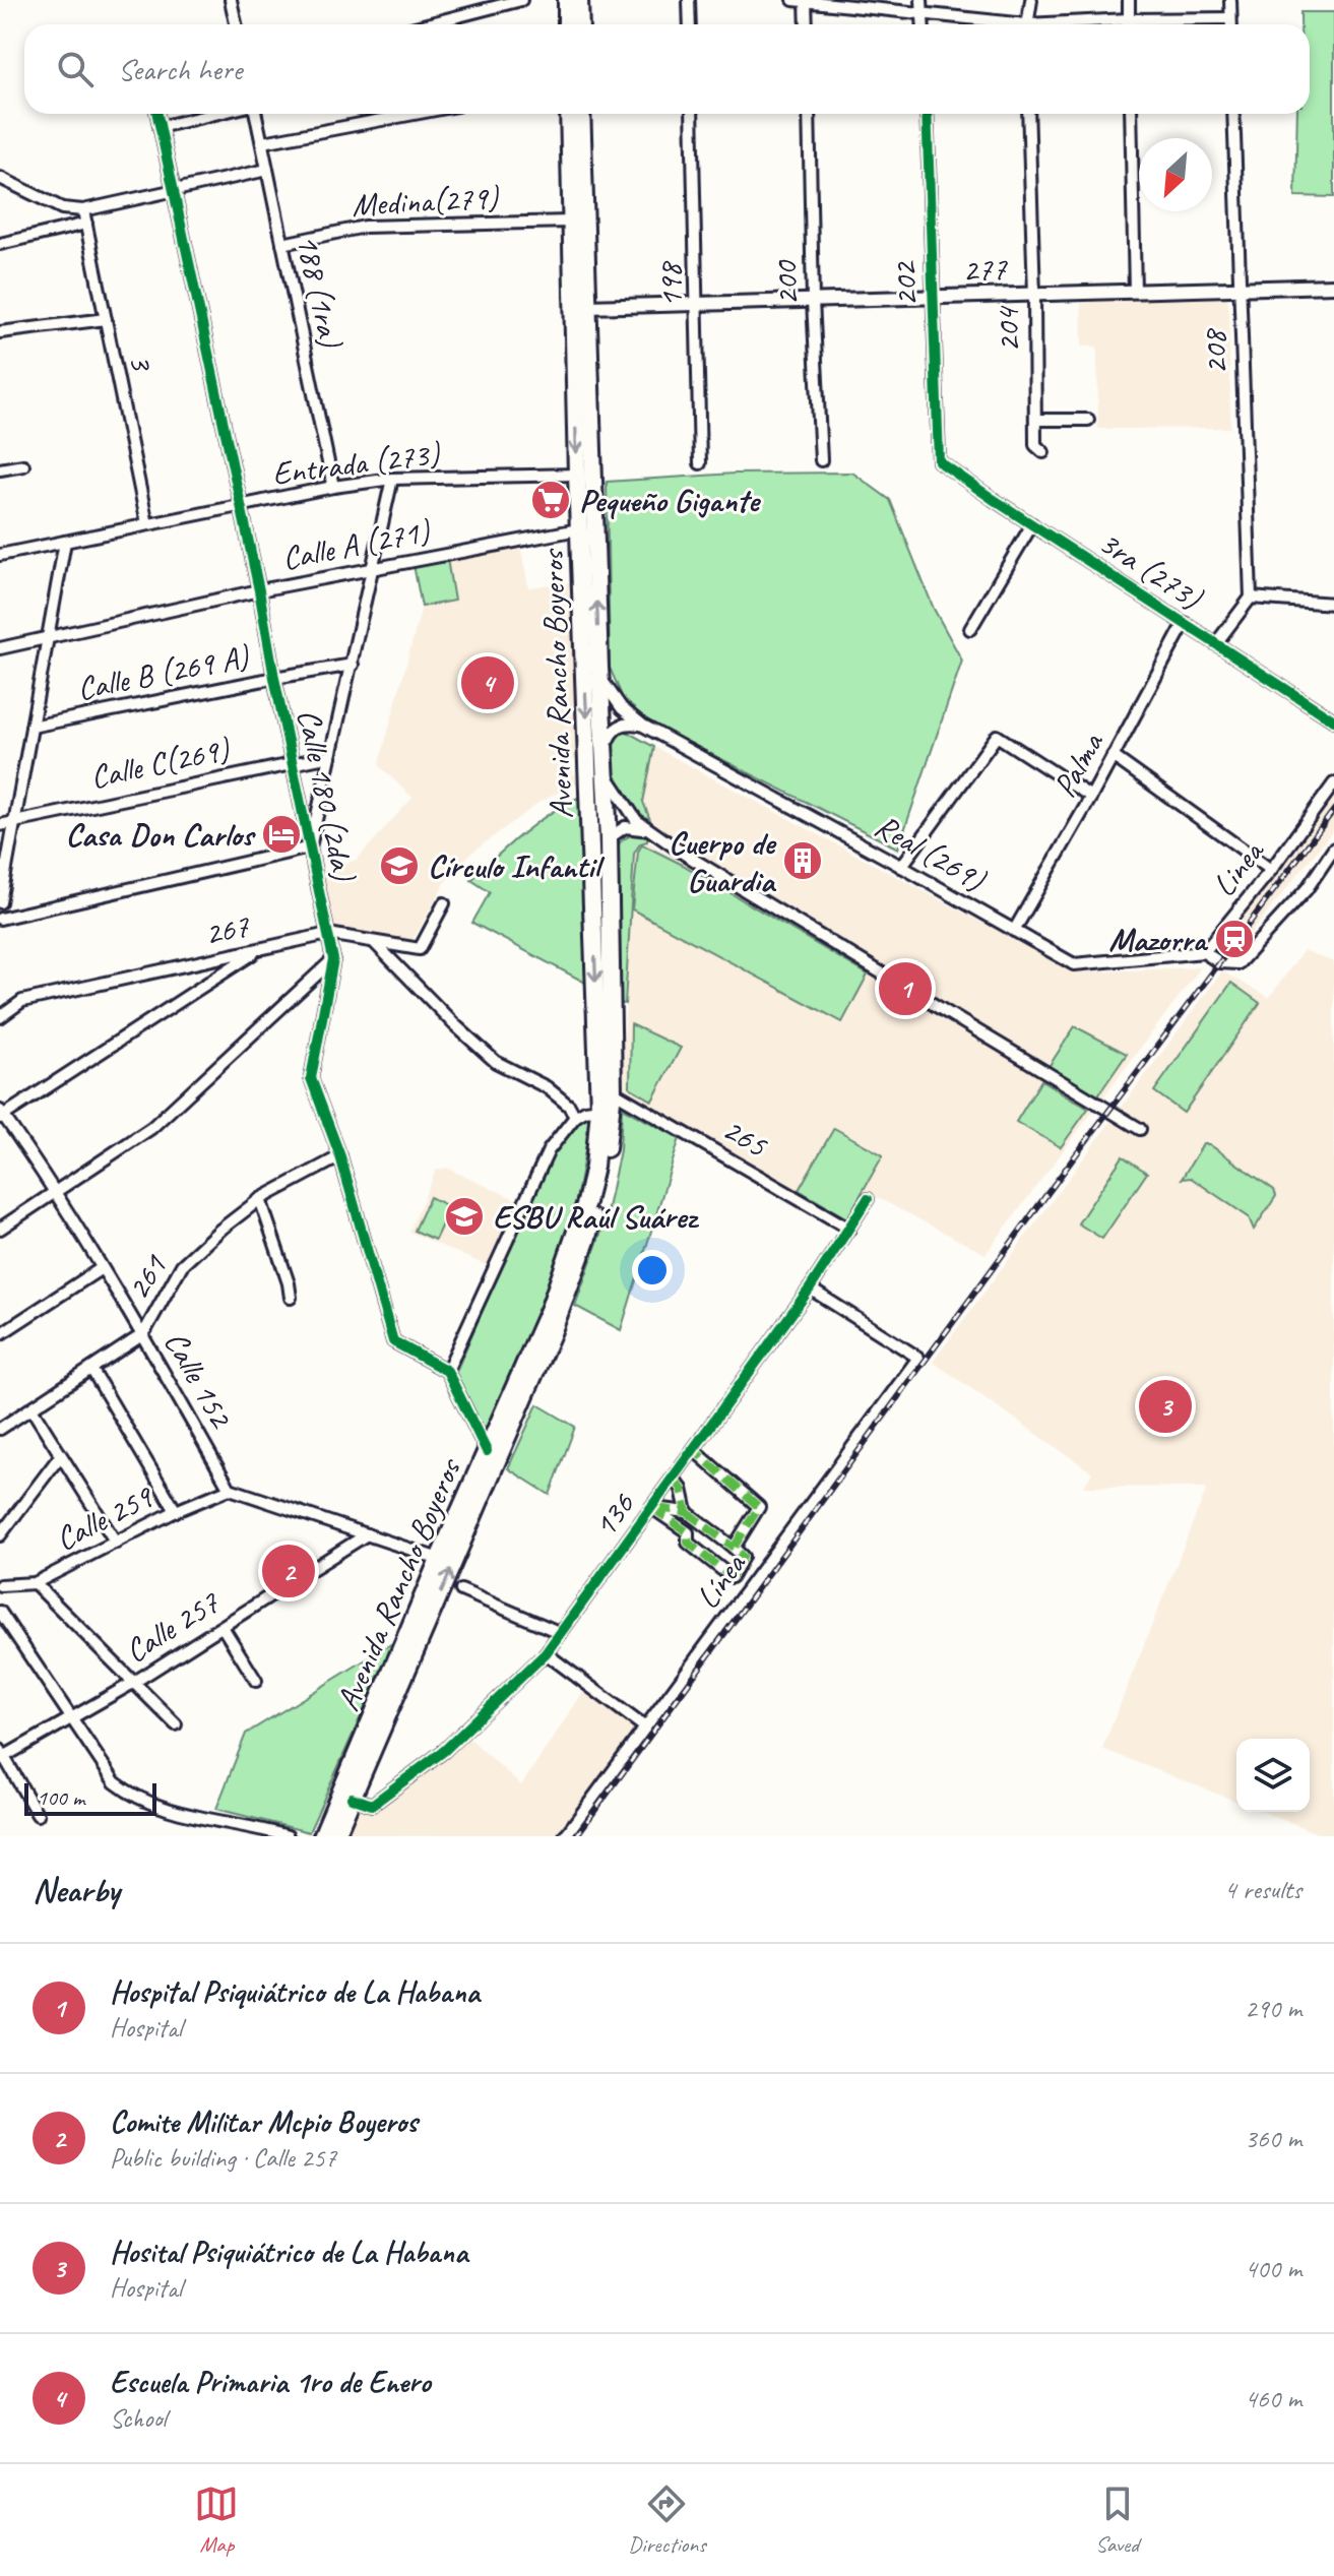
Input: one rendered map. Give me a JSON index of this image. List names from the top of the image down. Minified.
{"streets":{"highway":["Avenida Rancho Boyeros"],"street":["Medina(279)","277","200","202","198","188 (1ra)","204","208","3","Entrada (273)","Calle A (271)","3ra (273)","Calle B (269 A)","Calle C(269)","Palma","Calle 180 (2da)","Real (269)","Linea","267","265","261","Calle 152","136","Calle 259","Línea","Calle 257"]},"crossings":[["Medina(279)","188 (1ra)"],["Medina(279)","Avenida Rancho Boyeros"],["277","200"],["277","202"],["277","198"],["277","204"],["277","208"],["277","Avenida Rancho Boyeros"],["202","3ra (273)"],["188 (1ra)","Entrada (273)"],["3","Entrada (273)"],["Entrada (273)","Avenida Rancho Boyeros"],["Entrada (273)","Calle 180 (2da)"],["Calle A (271)","Avenida Rancho Boyeros"],["Calle A (271)","Calle 180 (2da)"],["3ra (273)","Palma"],["Calle B (269 A)","Calle 180 (2da)"],["Avenida Rancho Boyeros","Real (269)"],["Avenida Rancho Boyeros","265"],["Avenida Rancho Boyeros","136"],["Calle C(269)","Calle 180 (2da)"],["Palma","Real (269)"],["Calle 180 (2da)","267"],["Calle 180 (2da)","261"],["Real (269)","Linea"],["265","136"],["261","Calle 152"],["Calle 152","Calle 259"],["136","Línea"]],"places":{"supermarket":["Pequeño Gigante"],"hotel":["Casa Don Carlos"],"building":["Cuerpo de Guardia"],"school or university":["Círculo Infantil","ESBU Raúl Suárez"],"station":["Mazorra"]},"scale_bar":"100 m","north":"bottom left","page":{"search":"Search here","pins":["4","1","3","2"],"scale":"100 m","heading":["Nearby","4 results"],"list":[{"mark":"1","name":"Hospital Psiquiátrico de La Habana","note":"Hospital","value":"290 m"},{"mark":"2","name":"Comite Militar Mcpio Boyeros","note":"Public building · Calle 257","value":"360 m"},{"mark":"3","name":"Hosital Psiquiátrico de La Habana","note":"Hospital","value":"400 m"},{"mark":"4","name":"Escuela Primaria 1ro de Enero","note":"School","value":"460 m"}],"nav":["Map","Directions","Saved"]}}
